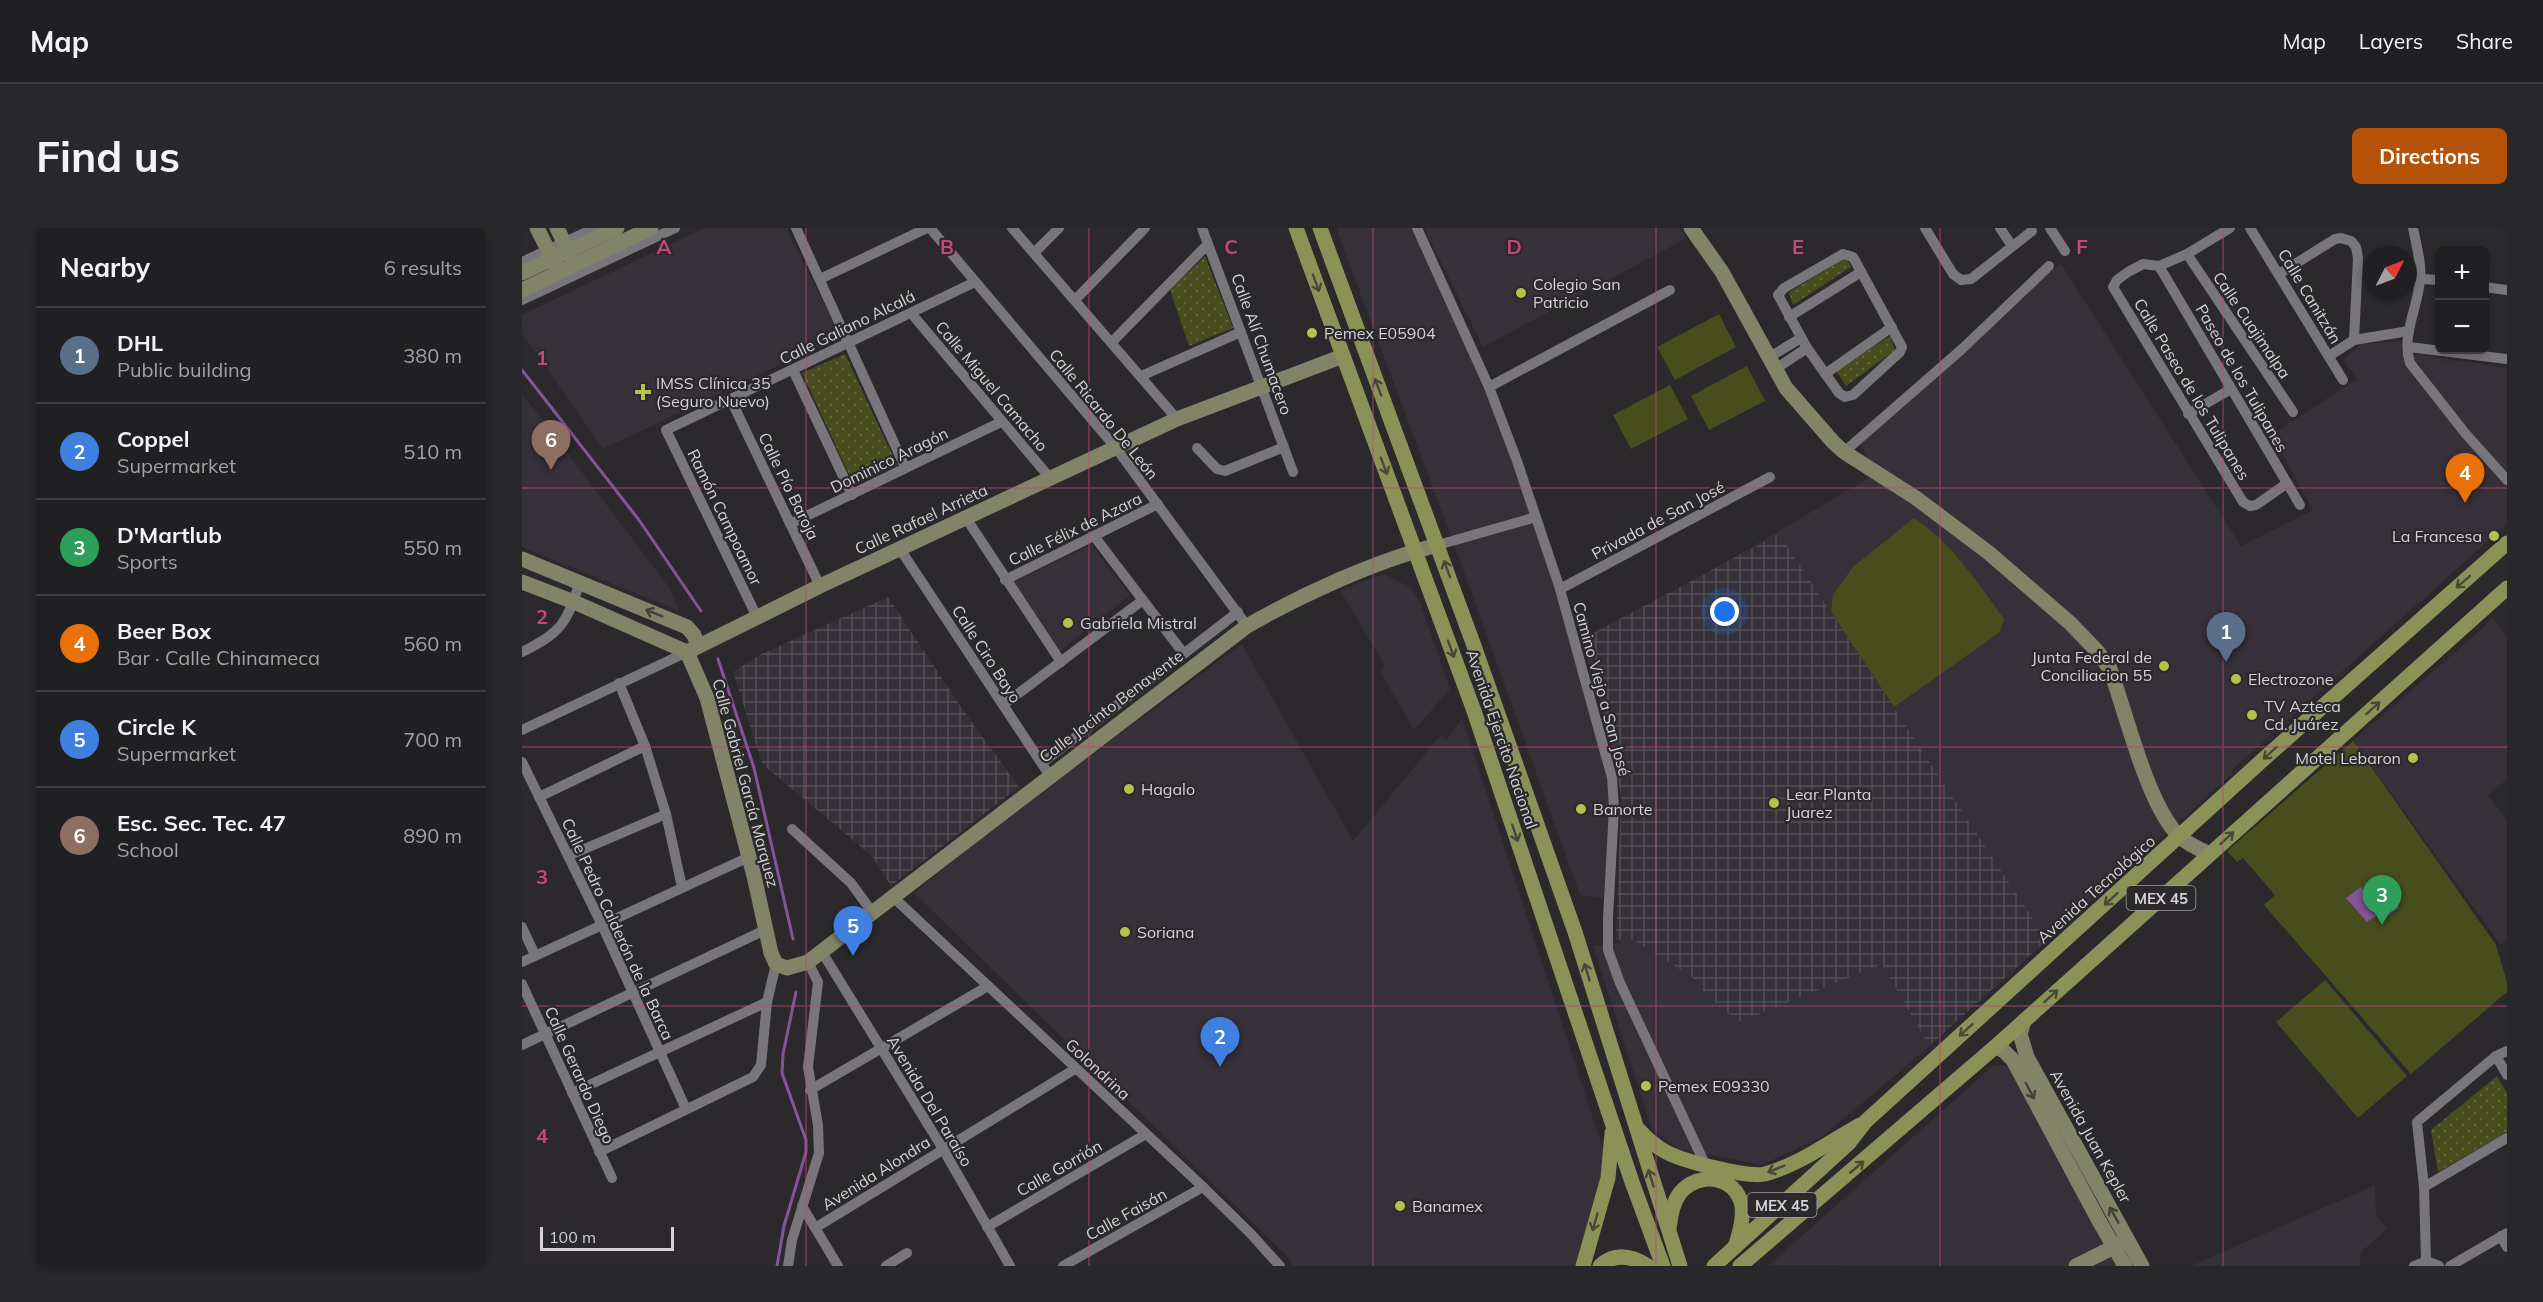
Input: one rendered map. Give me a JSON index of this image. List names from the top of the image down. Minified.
{"streets":{"main road":["Avenida Ejercito Nacional","Avenida Tecnológico","MEX 45"],"street":["Calle Canitzán","Calle Cuajimalpa","Calle Galiano Alcalá","Calle Alí Chumacero","Paseo de los Tulipanes","Calle Miguel Camacho","Calle Paseo de los Tulipanes","Calle Ricardo De León","Dominico Aragón","Calle Pío Baroja","Ramón Campoamor","Calle Rafael Arrieta","Privada de San José","Calle Félix de Azara","Calle Ciro Bayo","Camino Viejo a San José","Calle Jacinto Benavente","Calle Gabriel García Marquez","Calle Pedro Calderón de la Barca","Golondrina","Calle Gerardo Diego","Avenida Del Paraíso","Avenida Juan Kepler","Calle Gorrión","Avenida Alondra","Calle Faisán"]},"crossings":[["Calle Galiano Alcalá","Calle Miguel Camacho"],["Calle Galiano Alcalá","Calle Ricardo De León"],["Calle Galiano Alcalá","Calle Pío Baroja"],["Calle Galiano Alcalá","Ramón Campoamor"],["Calle Alí Chumacero","Calle Rafael Arrieta"],["Paseo de los Tulipanes","Calle Paseo de los Tulipanes"],["Calle Miguel Camacho","Dominico Aragón"],["Calle Miguel Camacho","Calle Rafael Arrieta"],["Calle Ricardo De León","Calle Rafael Arrieta"],["Calle Ricardo De León","Calle Félix de Azara"],["Calle Ricardo De León","Calle Jacinto Benavente"],["Dominico Aragón","Calle Pío Baroja"],["Calle Pío Baroja","Calle Rafael Arrieta"],["Ramón Campoamor","Calle Rafael Arrieta"],["Calle Rafael Arrieta","Calle Ciro Bayo"],["Calle Rafael Arrieta","Avenida Ejercito Nacional"],["Calle Rafael Arrieta","Calle Gabriel García Marquez"],["Privada de San José","Camino Viejo a San José"],["Calle Ciro Bayo","Calle Jacinto Benavente"],["Camino Viejo a San José","Calle Jacinto Benavente"],["Calle Jacinto Benavente","Avenida Ejercito Nacional"],["Calle Jacinto Benavente","Calle Gabriel García Marquez"],["Calle Jacinto Benavente","Golondrina"],["Calle Jacinto Benavente","Avenida Del Paraíso"],["Calle Gabriel García Marquez","Calle Pedro Calderón de la Barca"],["MEX 45","Avenida Juan Kepler"],["Golondrina","Calle Gorrión"],["Golondrina","Avenida Alondra"],["Golondrina","Calle Faisán"],["Avenida Del Paraíso","Calle Gorrión"],["Avenida Del Paraíso","Avenida Alondra"]],"places":{"other":["Colegio San Patricio","Pemex E05904","La Francesa","Gabriela Mistral","Junta Federal de Conciliacion 55","Electrozone","TV Azteca Cd. Juárez","Motel Lebaron","Hagalo","Lear Planta Juarez","Banorte","Soriana","Pemex E09330","Banamex"],"health":["IMSS Clínica 35 (Seguro Nuevo)"]},"scale_bar":"100 m","north":"top right","page":{"header":"Map","nav":["Map","Layers","Share"],"buttons":"Directions","title":"Find us","heading":["Nearby","6 results"],"map_buttons":["+","−"],"list":[{"mark":"1","name":"DHL","note":"Public building","value":"380 m"},{"mark":"2","name":"Coppel","note":"Supermarket","value":"510 m"},{"mark":"3","name":"D'Martlub","note":"Sports","value":"550 m"},{"mark":"4","name":"Beer Box","note":"Bar · Calle Chinameca","value":"560 m"},{"mark":"5","name":"Circle K","note":"Supermarket","value":"700 m"},{"mark":"6","name":"Esc. Sec. Tec. 47","note":"School","value":"890 m"}],"pins":["6","4","1","3","5","2"],"scale":"100 m"},"grid":{"columns":["A","B","C","D","E","F"],"rows":["1","2","3","4"]}}
